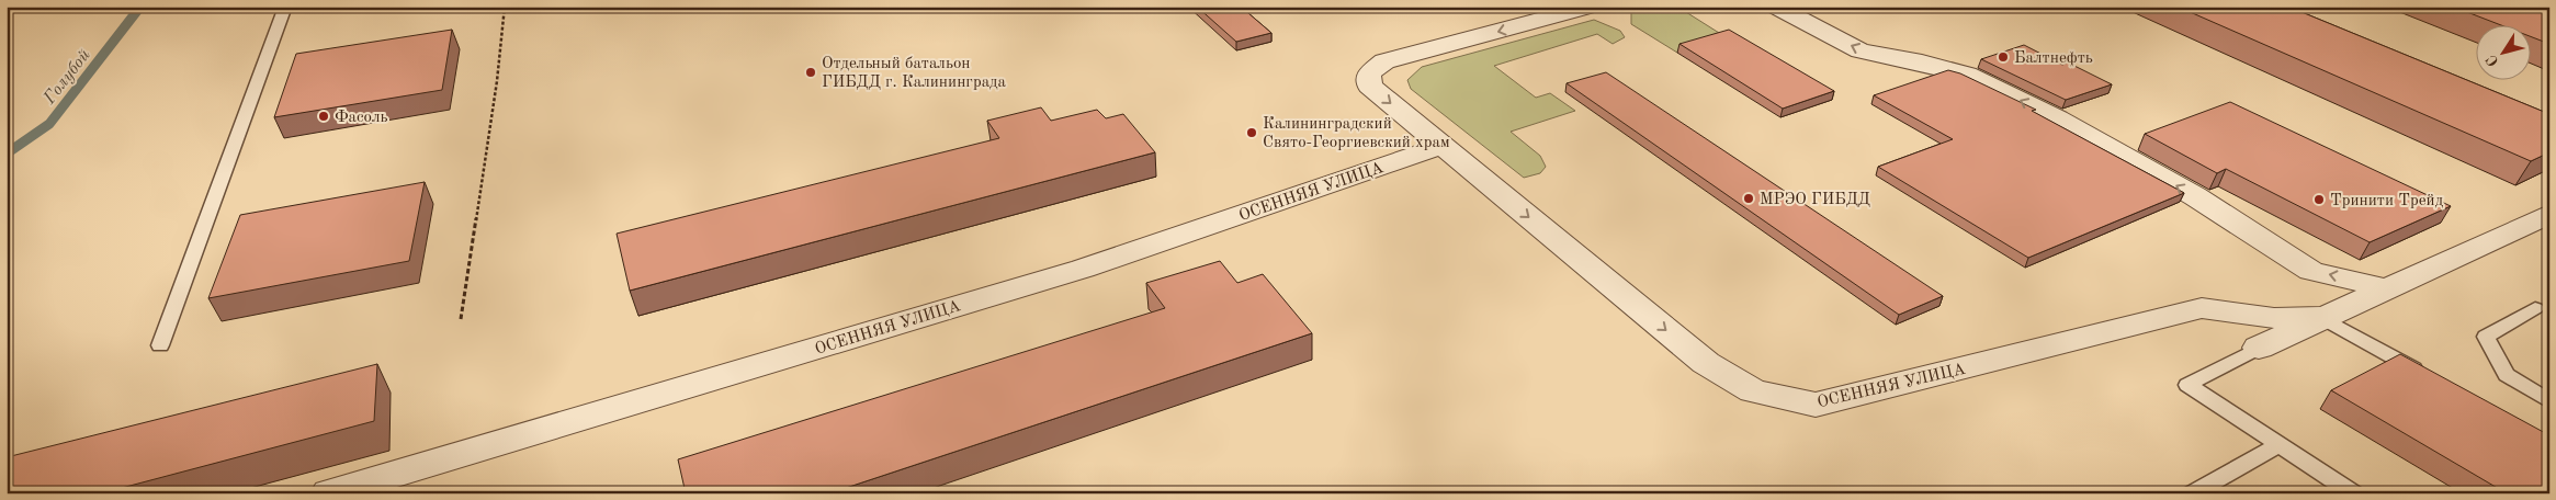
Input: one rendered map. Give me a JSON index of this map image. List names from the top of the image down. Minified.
{"streets":{"street":["ОСЕННЯЯ УЛИЦА"]},"water":["Голубой"],"places":["Балтнефть","Отдельный батальон ГИБДД г. Калининграда","Фасоль","Калининградский Свято-Георгиевский храм","МРЭО ГИБДД","Тринити Трейд"],"north":"bottom left"}
